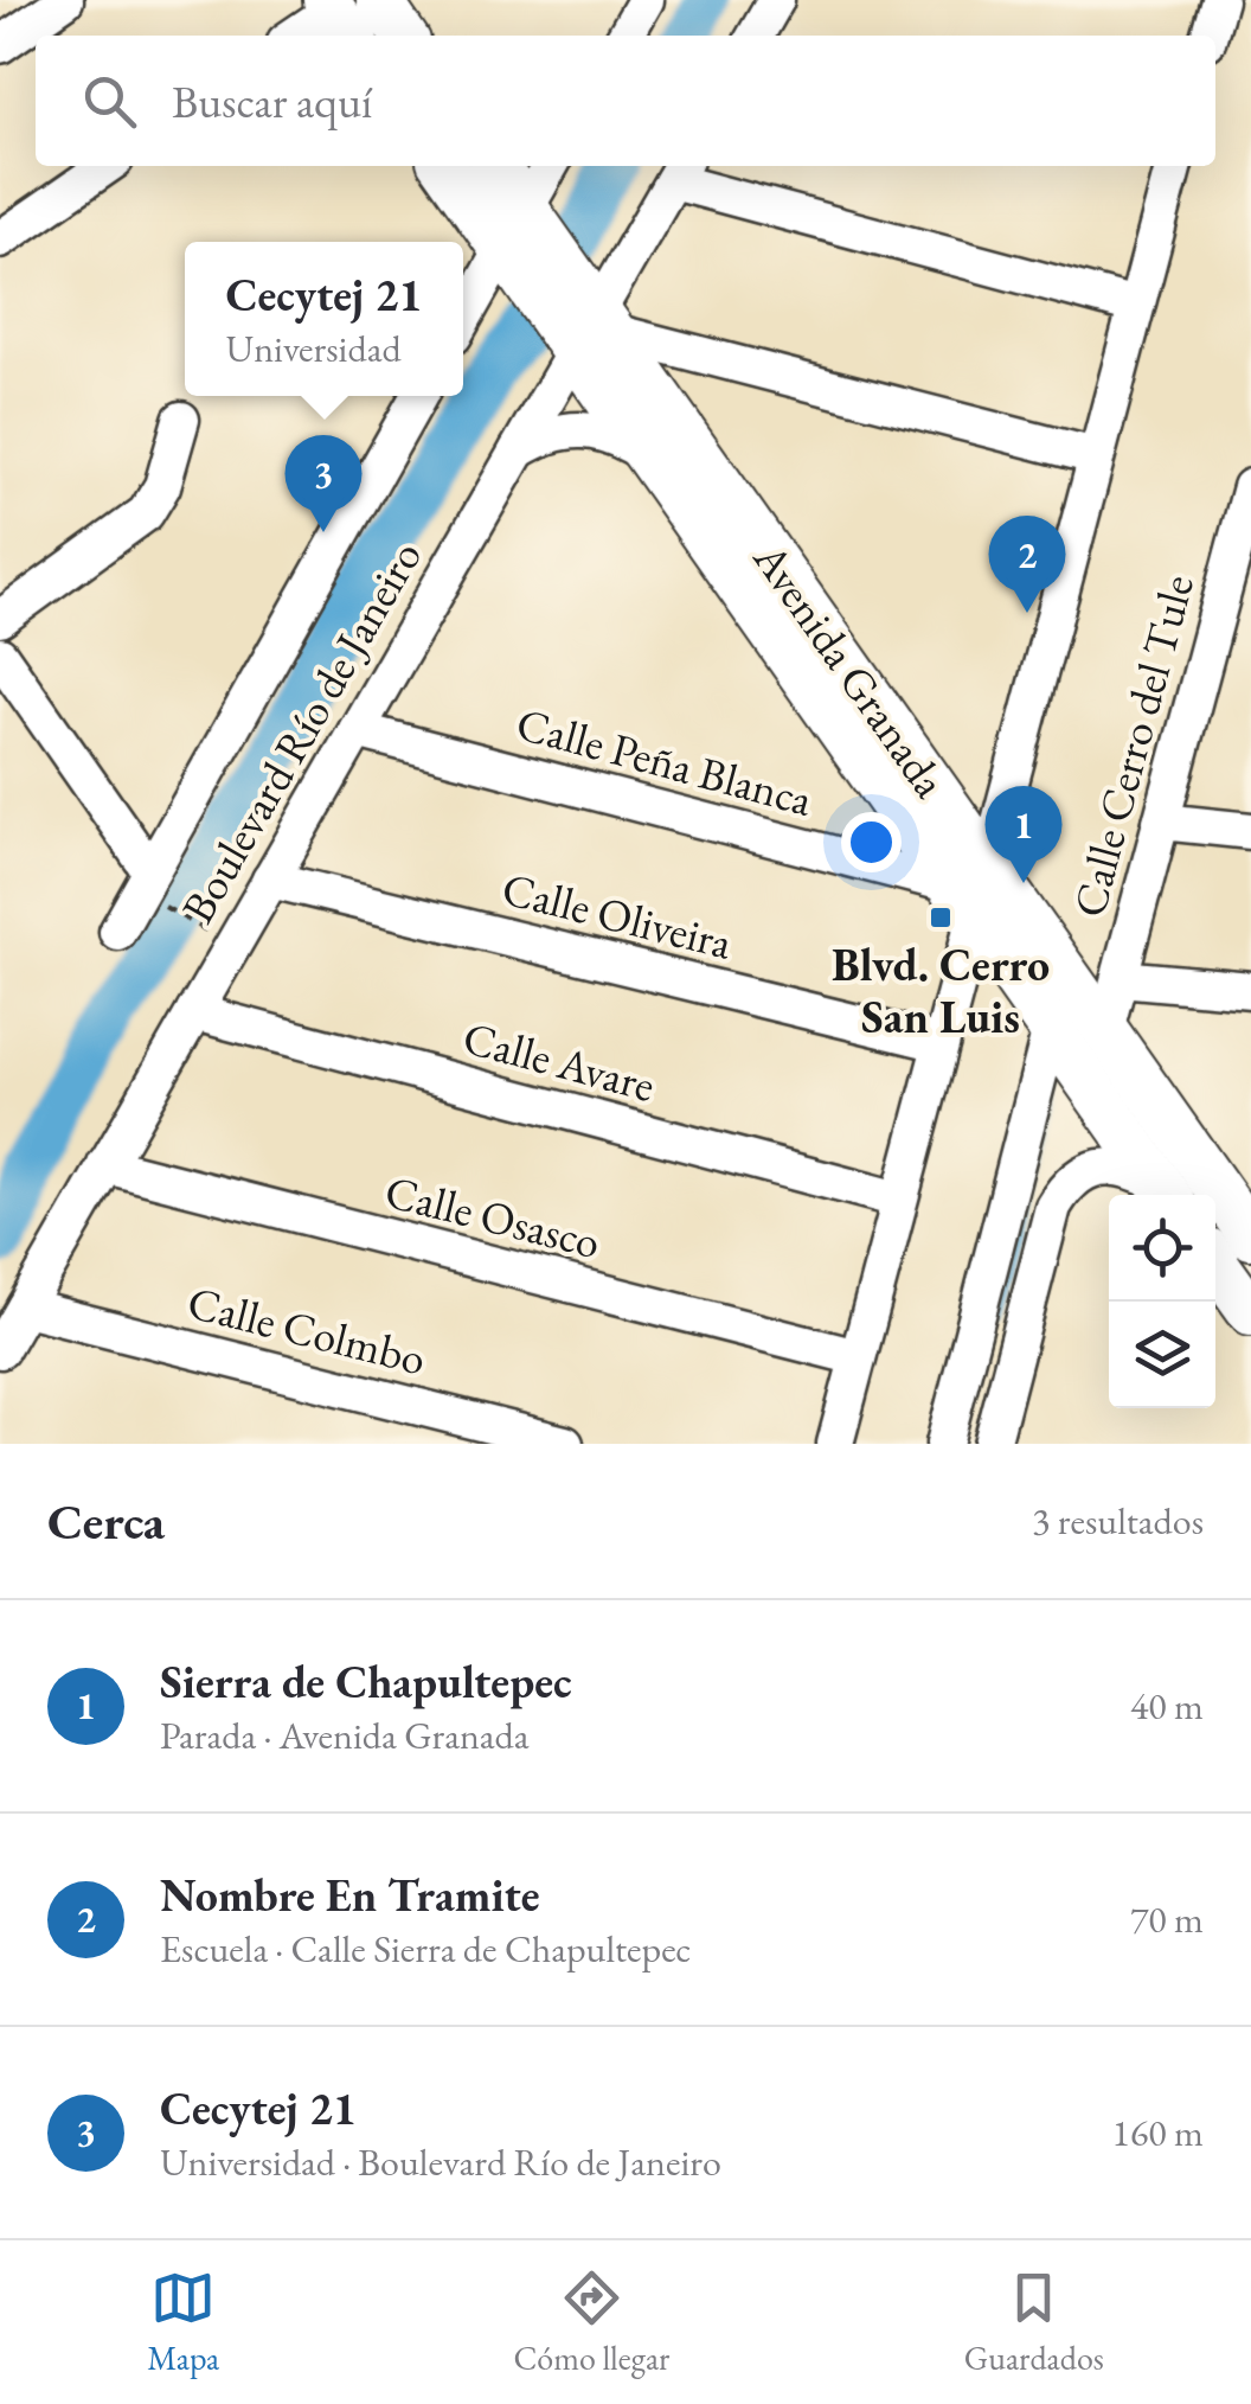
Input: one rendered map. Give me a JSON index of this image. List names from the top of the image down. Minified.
{"streets":{"main road":["Avenida Granada"],"street":["Boulevard Río de Janeiro","Calle Cerro del Tule","Calle Peña Blanca","Calle Oliveira","Calle Avare","Calle Osasco","Calle Colmbo"]},"crossings":[["Avenida Granada","Boulevard Río de Janeiro"],["Avenida Granada","Calle Cerro del Tule"],["Avenida Granada","Calle Peña Blanca"],["Boulevard Río de Janeiro","Calle Peña Blanca"],["Boulevard Río de Janeiro","Calle Oliveira"],["Boulevard Río de Janeiro","Calle Avare"],["Boulevard Río de Janeiro","Calle Osasco"],["Boulevard Río de Janeiro","Calle Colmbo"]],"places":{"transit":["Blvd. Cerro San Luis"]},"page":{"search":"Buscar aquí","popup":["Cecytej 21","Universidad"],"pins":["3","2","1"],"heading":["Cerca","3 resultados"],"list":[{"mark":"1","name":"Sierra de Chapultepec","note":"Parada · Avenida Granada","value":"40 m"},{"mark":"2","name":"Nombre En Tramite","note":"Escuela · Calle Sierra de Chapultepec","value":"70 m"},{"mark":"3","name":"Cecytej 21","note":"Universidad · Boulevard Río de Janeiro","value":"160 m"}],"nav":["Mapa","Cómo llegar","Guardados"]}}
